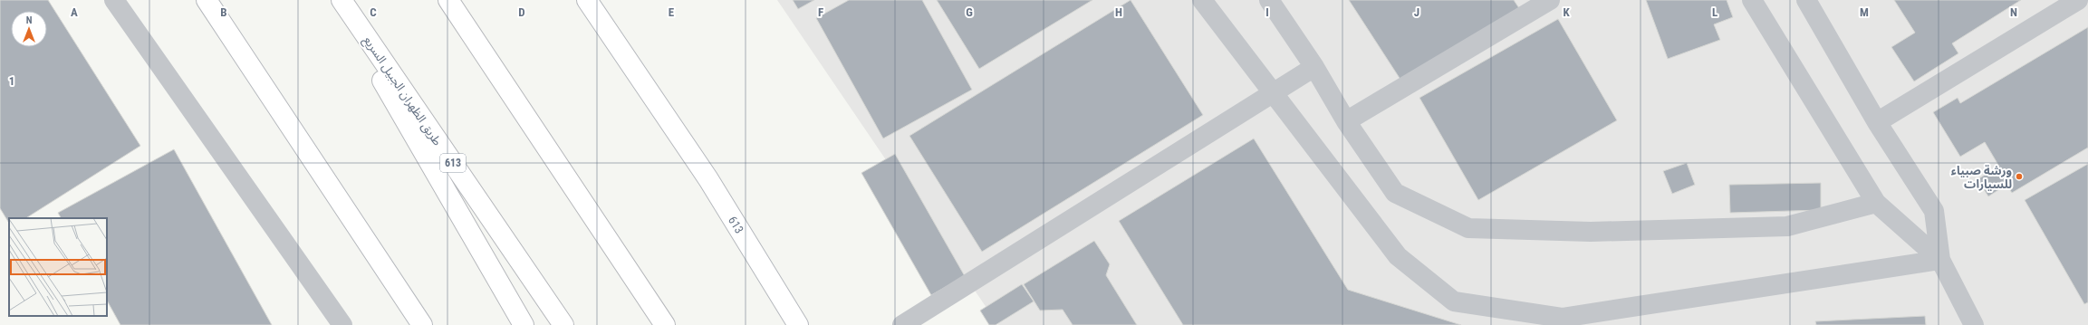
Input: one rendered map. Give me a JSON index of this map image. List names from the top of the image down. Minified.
{"streets":{"main road":["طريق الظهران الجبيل السريع","613"]},"places":["ورشة صبياء للسيارات"],"north":"top","grid":{"columns":["A","B","C","D","E","F","G","H","I","J","K","L","M","N"],"rows":["1"]}}
